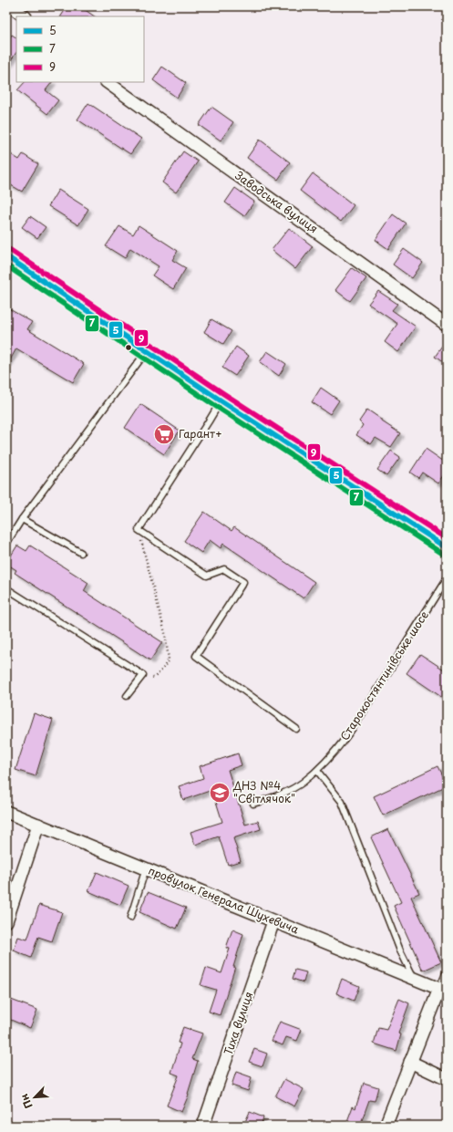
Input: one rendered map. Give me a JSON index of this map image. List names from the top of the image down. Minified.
{"streets":{"street":["Заводська вулиця","провулок Генерала Шухевича","Тиха вулиця"],"lane":["Старокостянтинівське шосе"]},"crossings":[["провулок Генерала Шухевича","Тиха вулиця"]],"places":{"supermarket":["Гарант+"],"school or university":["ДНЗ №4 \"Світлячок\""]},"lines":["transit line 9","transit line 5","transit line 7"],"legend":["5","7","9"],"north":"bottom left"}
